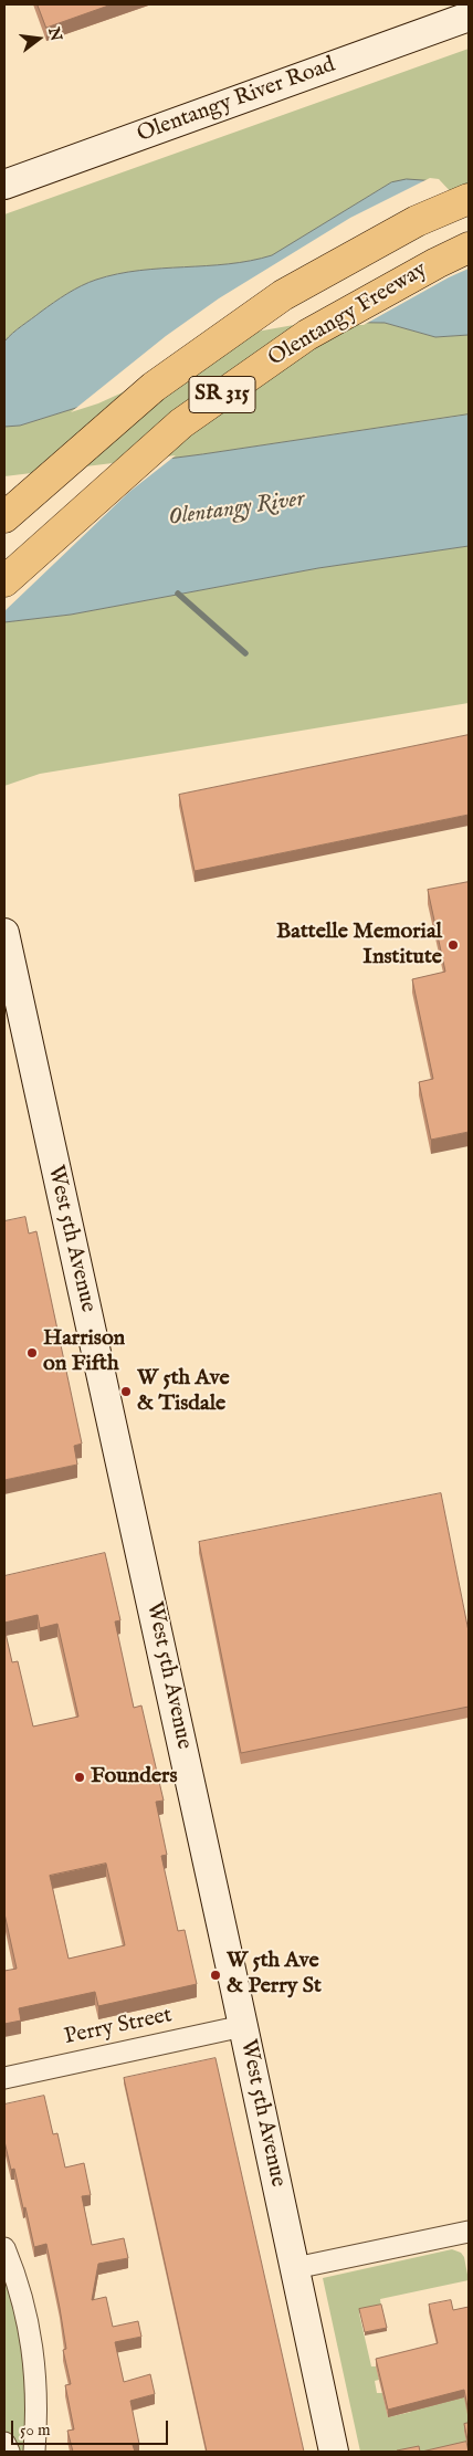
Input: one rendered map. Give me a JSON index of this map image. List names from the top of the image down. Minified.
{"streets":{"highway":["Olentangy Freeway","SR 315"],"main road":["Olentangy River Road","West 5th Avenue"],"street":["Perry Street"]},"crossings":[["West 5th Avenue","Perry Street"]],"water":["Olentangy River"],"places":["Battelle Memorial Institute","Harrison on Fifth","W 5th Ave & Tisdale","Founders","W 5th Ave & Perry St"],"scale_bar":"50 m","north":"right"}
